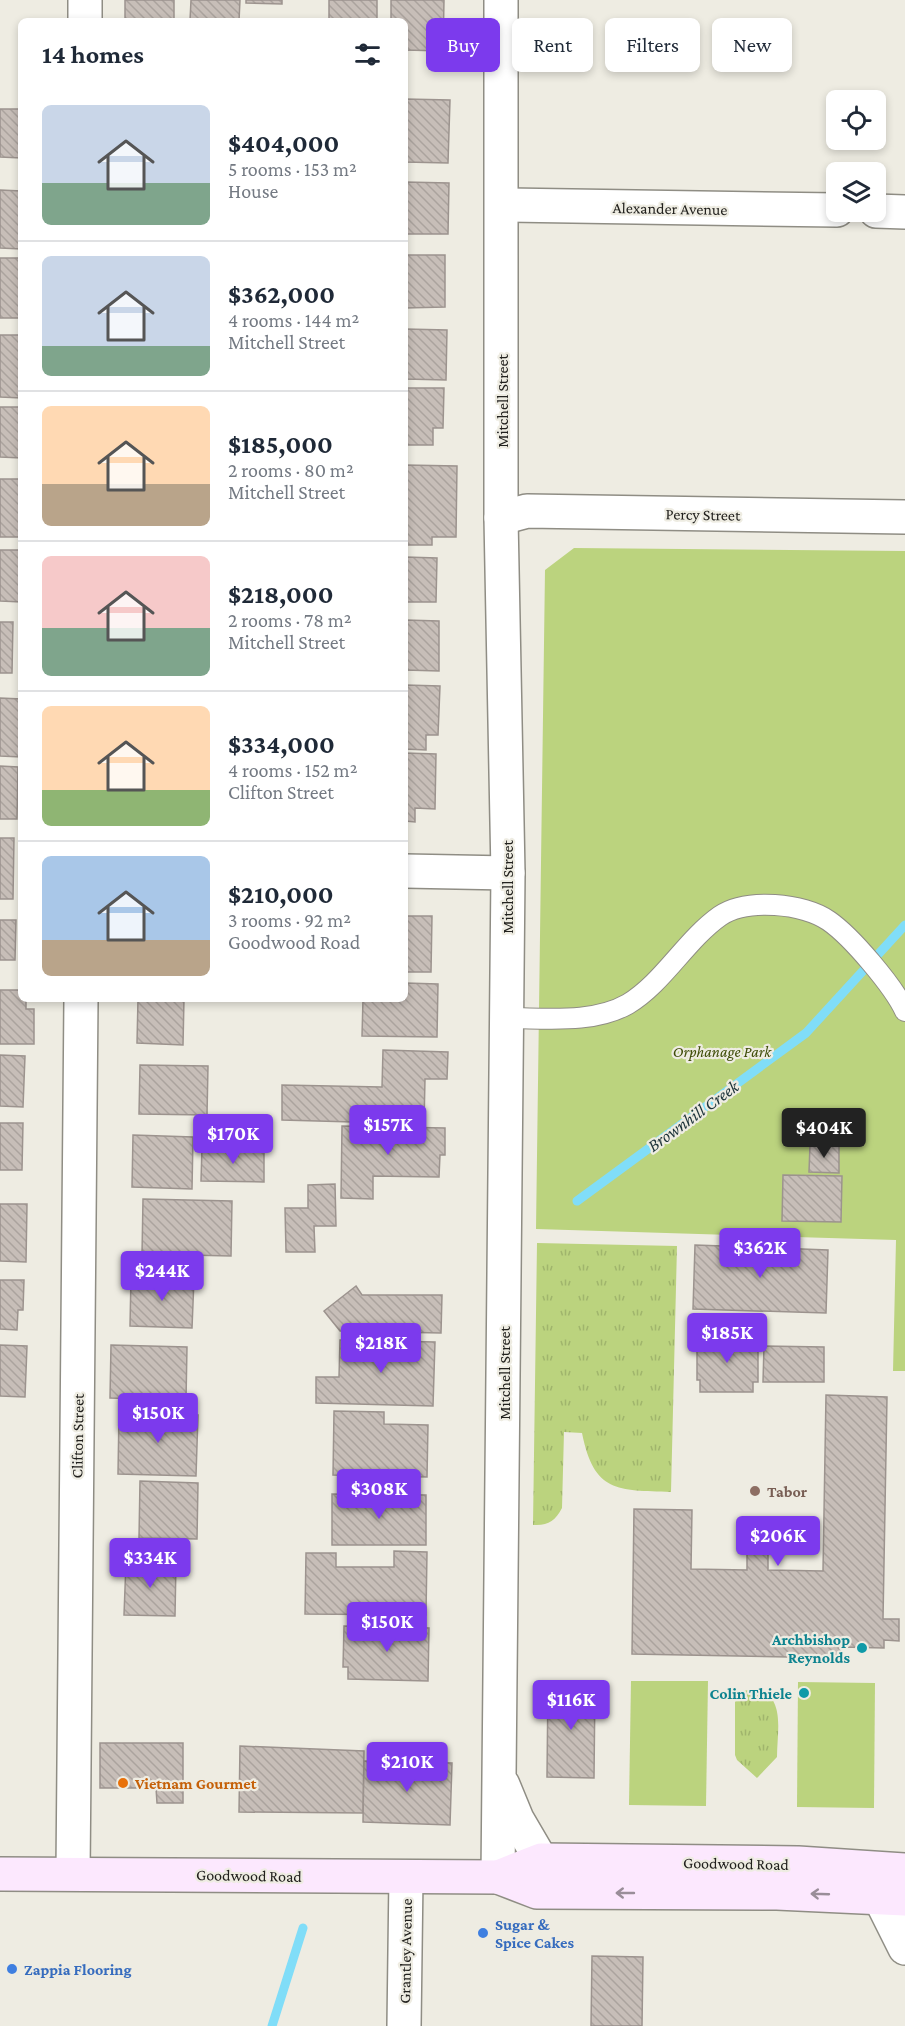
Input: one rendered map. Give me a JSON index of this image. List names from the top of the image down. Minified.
{"streets":{"main road":["Goodwood Road"],"street":["Alexander Avenue","Mitchell Street","Percy Street","Clifton Street","Grantley Avenue"]},"crossings":[["Alexander Avenue","Mitchell Street"],["Mitchell Street","Percy Street"],["Mitchell Street","Goodwood Road"],["Clifton Street","Goodwood Road"],["Goodwood Road","Grantley Avenue"]],"water":["Brownhill Creek"],"parks":["Orphanage Park"],"places":["Tabor","Archbishop Reynolds","Colin Thiele","Vietnam Gourmet","Sugar & Spice Cakes","Zappia Flooring"],"page":{"chip":["Buy","Rent","Filters","New"],"heading":"14 homes","list":[{"name":"$404,000","note":"5 rooms · 153 m² · House"},{"name":"$362,000","note":"4 rooms · 144 m² · Mitchell Street"},{"name":"$185,000","note":"2 rooms · 80 m² · Mitchell Street"},{"name":"$218,000","note":"2 rooms · 78 m² · Mitchell Street"},{"name":"$334,000","note":"4 rooms · 152 m² · Clifton Street"},{"name":"$210,000","note":"3 rooms · 92 m² · Goodwood Road"}],"price":["$157K","$404K","$170K","$362K","$244K","$185K","$218K","$150K","$308K","$206K","$334K","$150K","$116K","$210K"]}}
